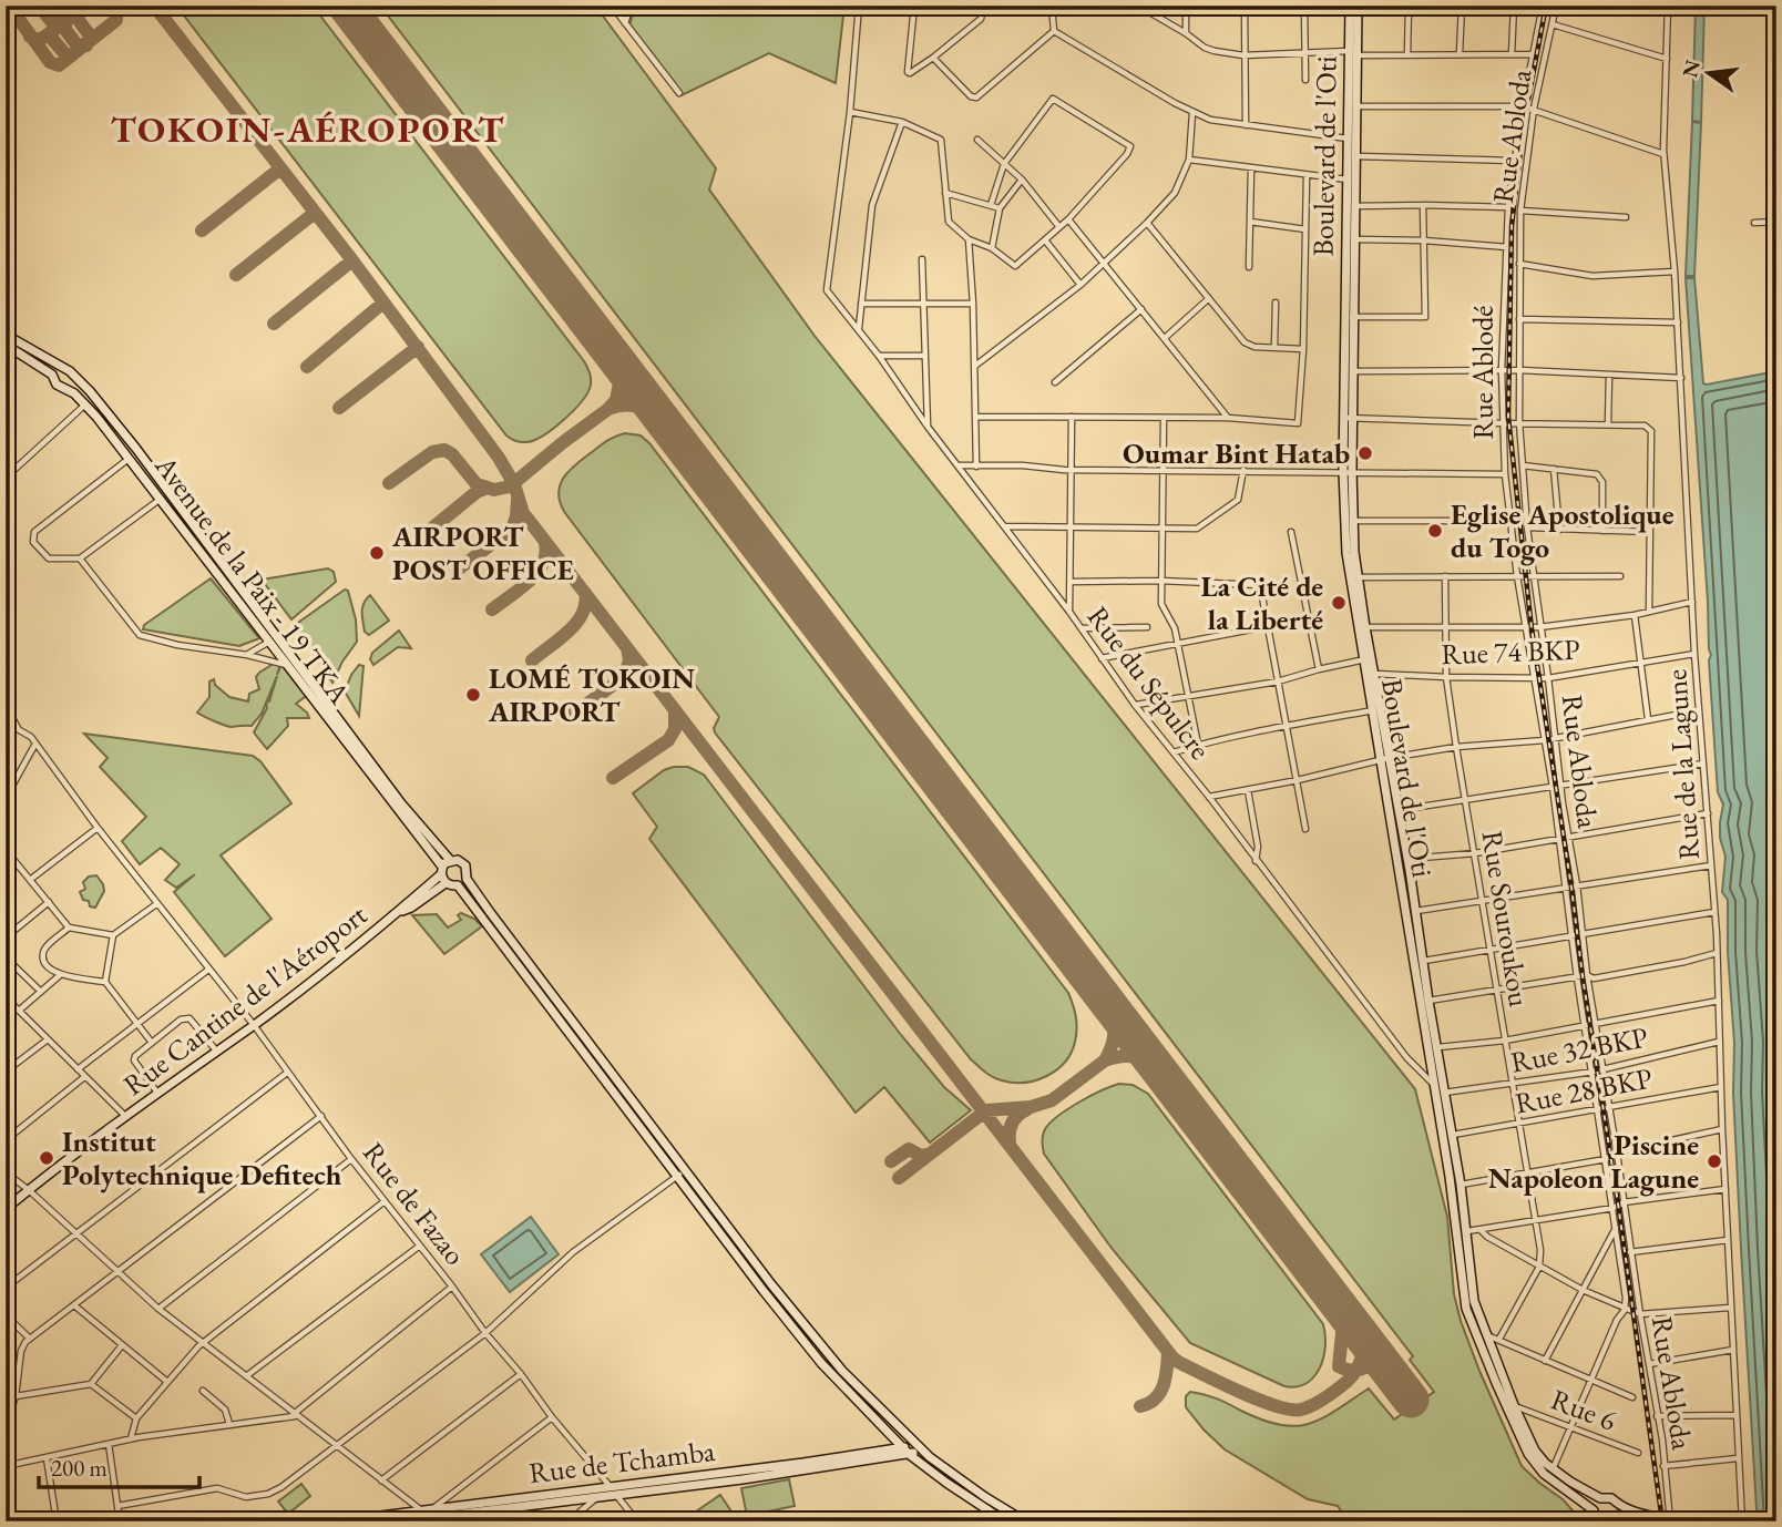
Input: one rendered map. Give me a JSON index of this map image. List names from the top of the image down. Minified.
{"streets":{"main road":["Boulevard de l'Oti","Avenue de la Paix - 19 TKA","Rue Cantine de l'Aéroport","Rue de Tchamba"],"street":["Rue Abloda","Rue Ablodé","Rue 74 BKP","Rue du Sépulcre","Rue de la Lagune","Rue Souroukou","Rue 32 BKP","Rue 28 BKP","Rue de Fazao","Rue 6"]},"crossings":[["Rue Abloda","Rue 74 BKP"],["Rue Abloda","Rue 32 BKP"],["Rue Abloda","Rue 28 BKP"],["Boulevard de l'Oti","Rue 74 BKP"],["Boulevard de l'Oti","Rue du Sépulcre"],["Boulevard de l'Oti","Rue 32 BKP"],["Boulevard de l'Oti","Rue 28 BKP"],["Boulevard de l'Oti","Rue 6"],["Rue Ablodé","Rue 74 BKP"],["Rue Ablodé","Rue 32 BKP"],["Rue Ablodé","Rue 28 BKP"],["Avenue de la Paix - 19 TKA","Rue Cantine de l'Aéroport"],["Rue 74 BKP","Rue de la Lagune"],["Rue 74 BKP","Rue Souroukou"],["Rue du Sépulcre","Rue 32 BKP"],["Rue de la Lagune","Rue 32 BKP"],["Rue de la Lagune","Rue 28 BKP"],["Rue Souroukou","Rue 32 BKP"],["Rue Souroukou","Rue 28 BKP"],["Rue Cantine de l'Aéroport","Rue de Fazao"],["Rue de Fazao","Rue de Tchamba"]],"districts":["TOKOIN-AÉROPORT"],"places":["Oumar Bint Hatab","Eglise Apostolique du Togo","AIRPORT POST OFFICE","La Cité de la Liberté","LOMÉ TOKOIN AIRPORT","Institut Polytechnique Defitech","Piscine Napoleon Lagune"],"scale_bar":"200 m","north":"left"}
